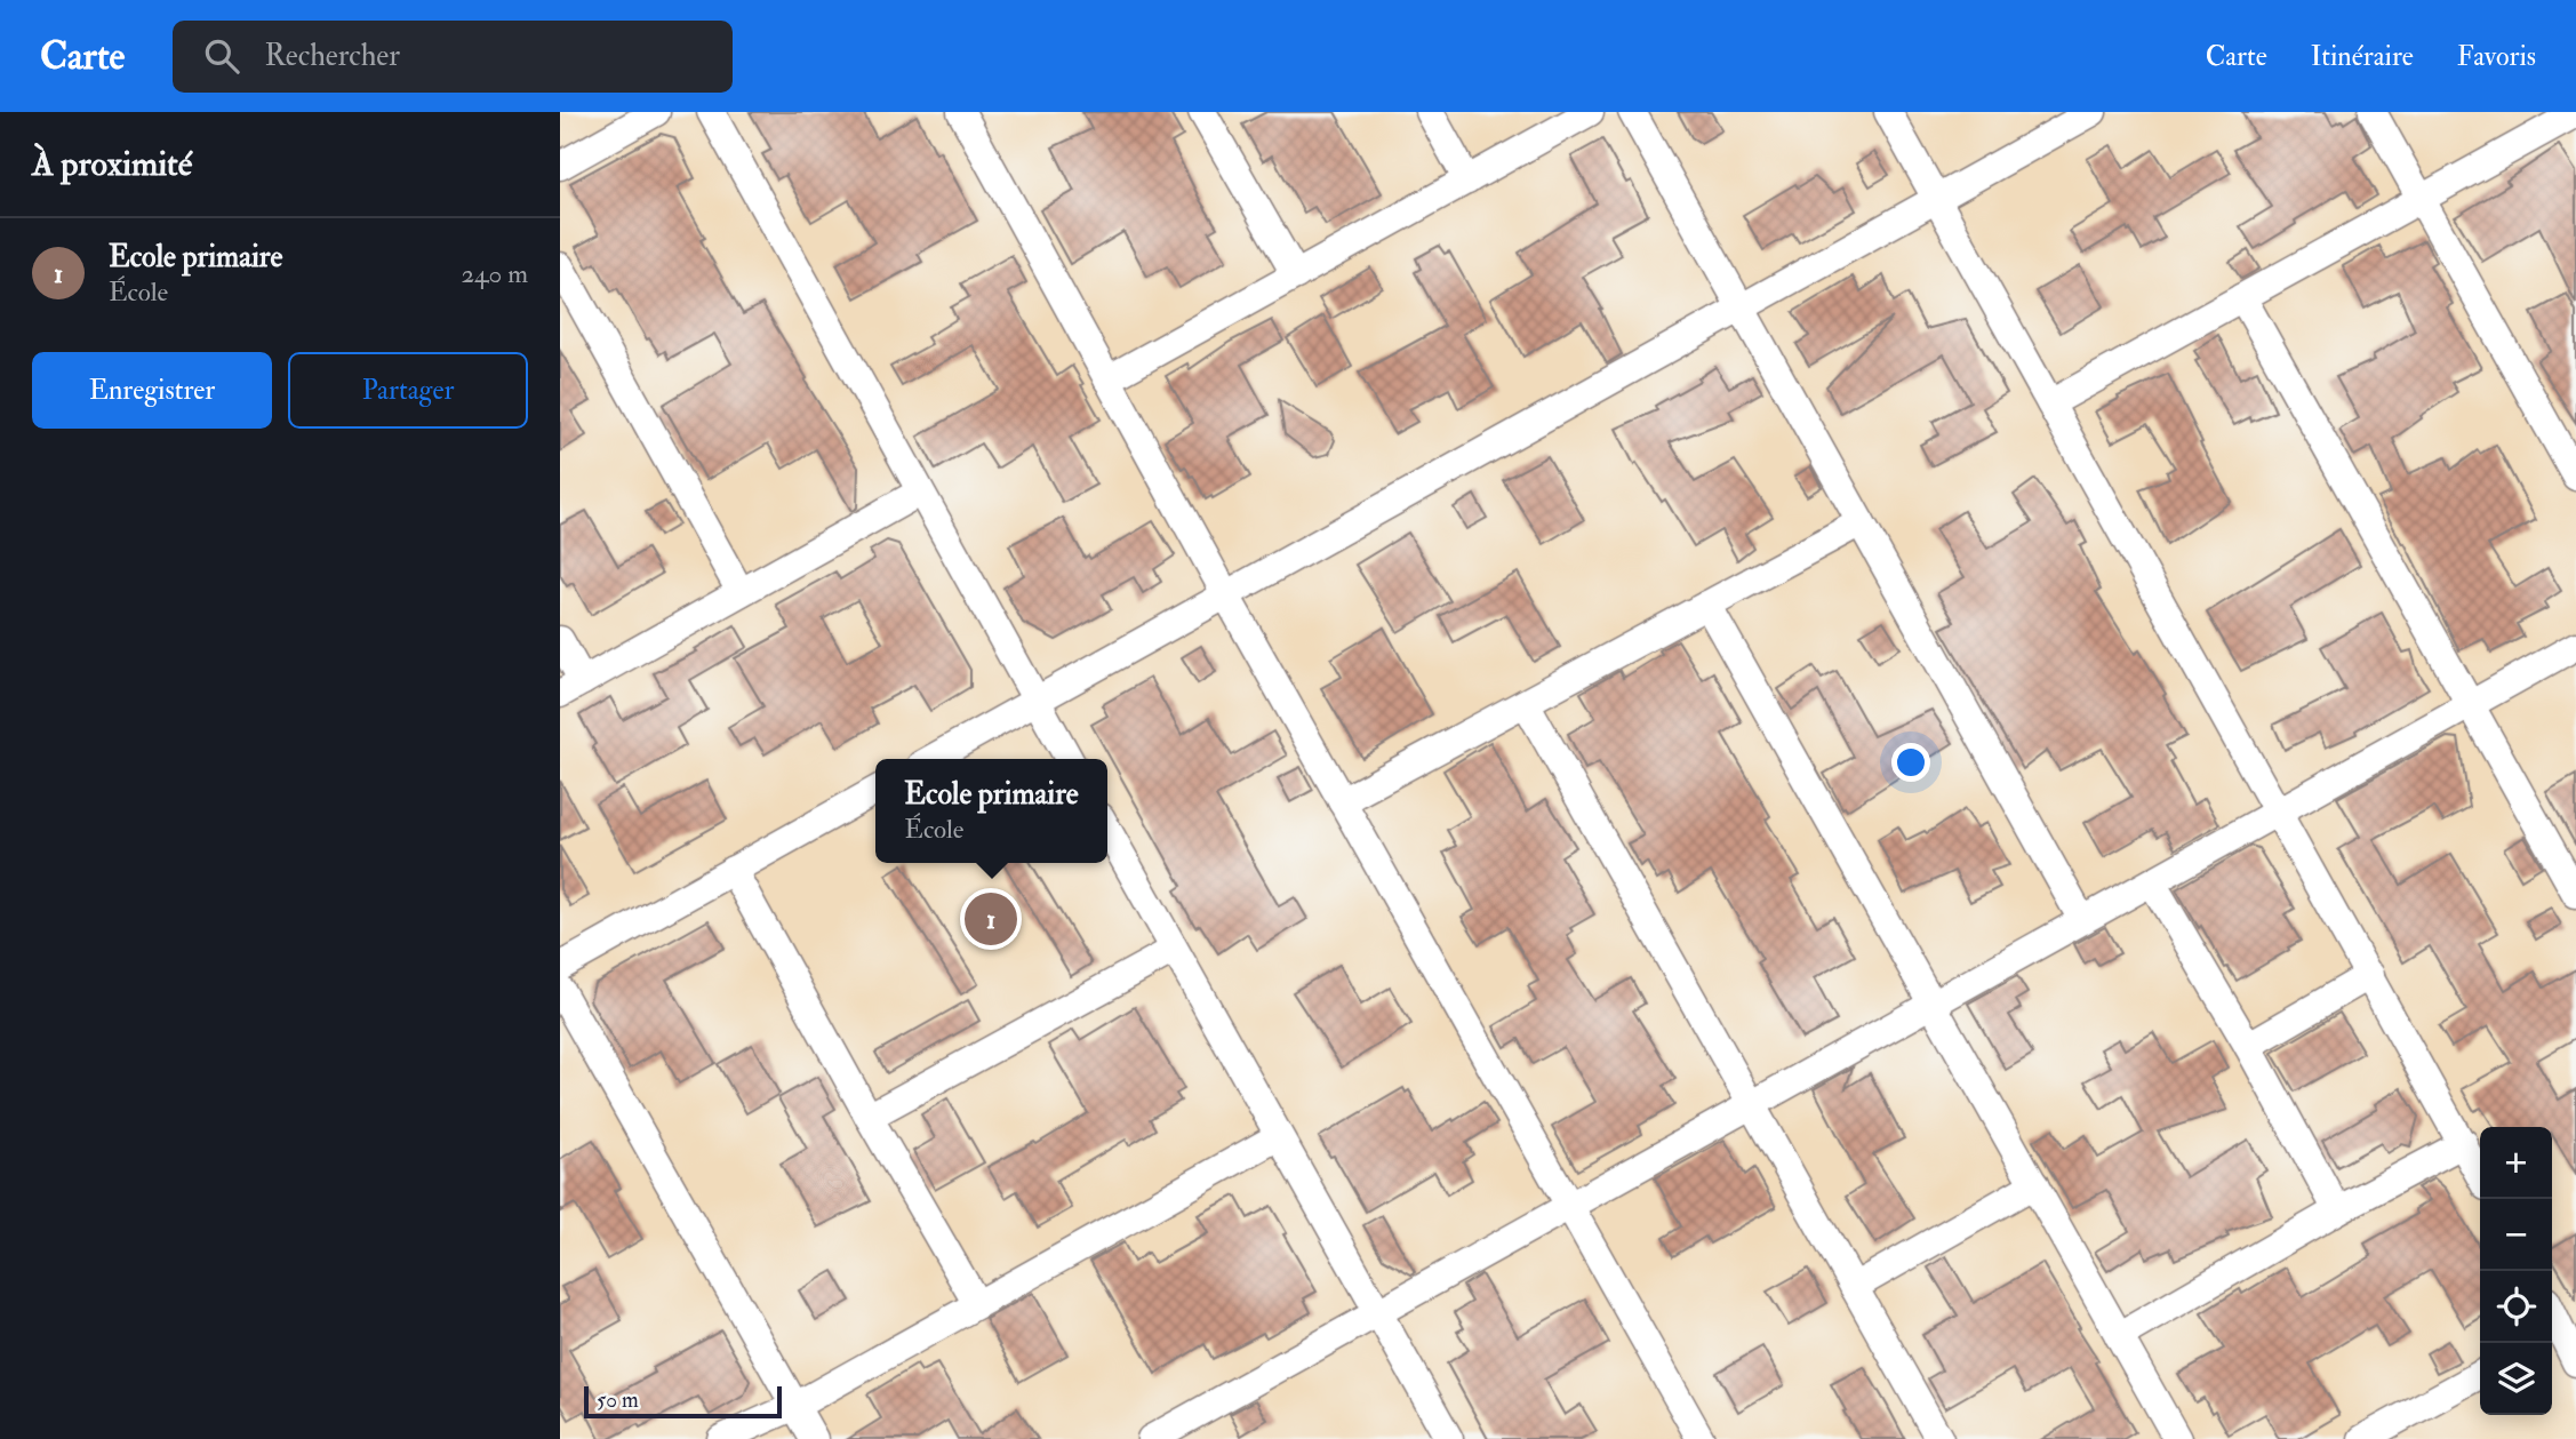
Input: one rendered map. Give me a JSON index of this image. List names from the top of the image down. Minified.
{"scale_bar":"50 m","page":{"header":"Carte","search":"Rechercher","nav":["Carte","Itinéraire","Favoris"],"heading":"À proximité","list":[{"mark":"1","name":"Ecole primaire","note":"École","value":"240 m"}],"buttons":["Enregistrer","Partager"],"popup":["Ecole primaire","École"],"pins":"1","map_buttons":["+","−"],"scale":"50 m"}}
